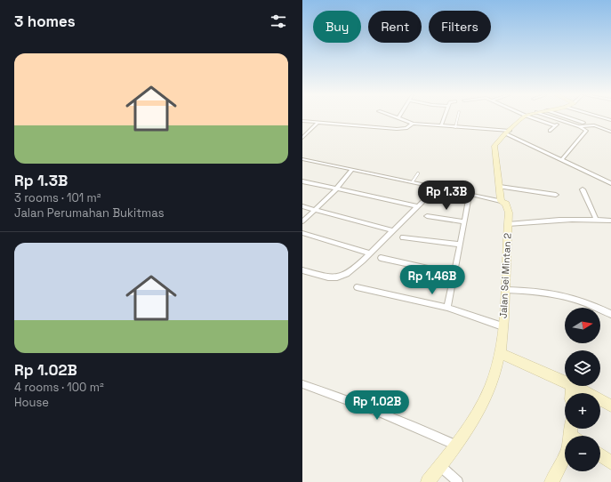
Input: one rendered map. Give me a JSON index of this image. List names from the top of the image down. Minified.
{"streets":{"street":["Jalan Sei Mintan 2"]},"north":"right","page":{"heading":"3 homes","chip":["Buy","Rent","Filters"],"list":[{"name":"Rp 1.3B","note":"3 rooms · 101 m² · Jalan Perumahan Bukitmas"},{"name":"Rp 1.02B","note":"4 rooms · 100 m² · House"}],"price":["Rp 1.3B","Rp 1.46B","Rp 1.02B"],"map_buttons":["+","−"]}}
